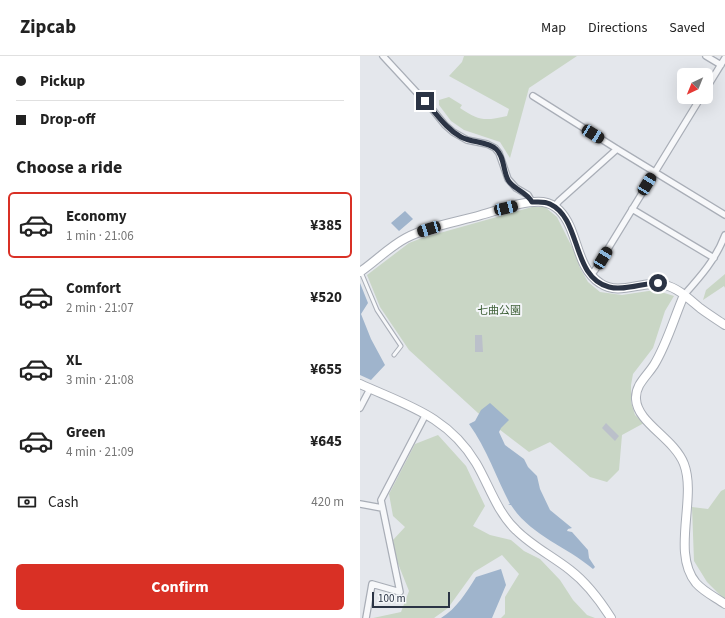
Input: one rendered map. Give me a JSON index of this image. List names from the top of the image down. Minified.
{"parks":["七曲公園"],"scale_bar":"100 m","north":"bottom left","page":{"header":"Zipcab","nav":["Map","Directions","Saved"],"banner":["Pickup","Drop-off"],"heading":"Choose a ride","list":[{"name":"Economy","note":"1 min · 21:06","value":"¥385"},{"name":"Comfort","note":"2 min · 21:07","value":"¥520"},{"name":"XL","note":"3 min · 21:08","value":"¥655"},{"name":"Green","note":"4 min · 21:09","value":"¥645"}],"pay":["Cash","420 m"],"buttons":"Confirm","scale":"100 m"}}
